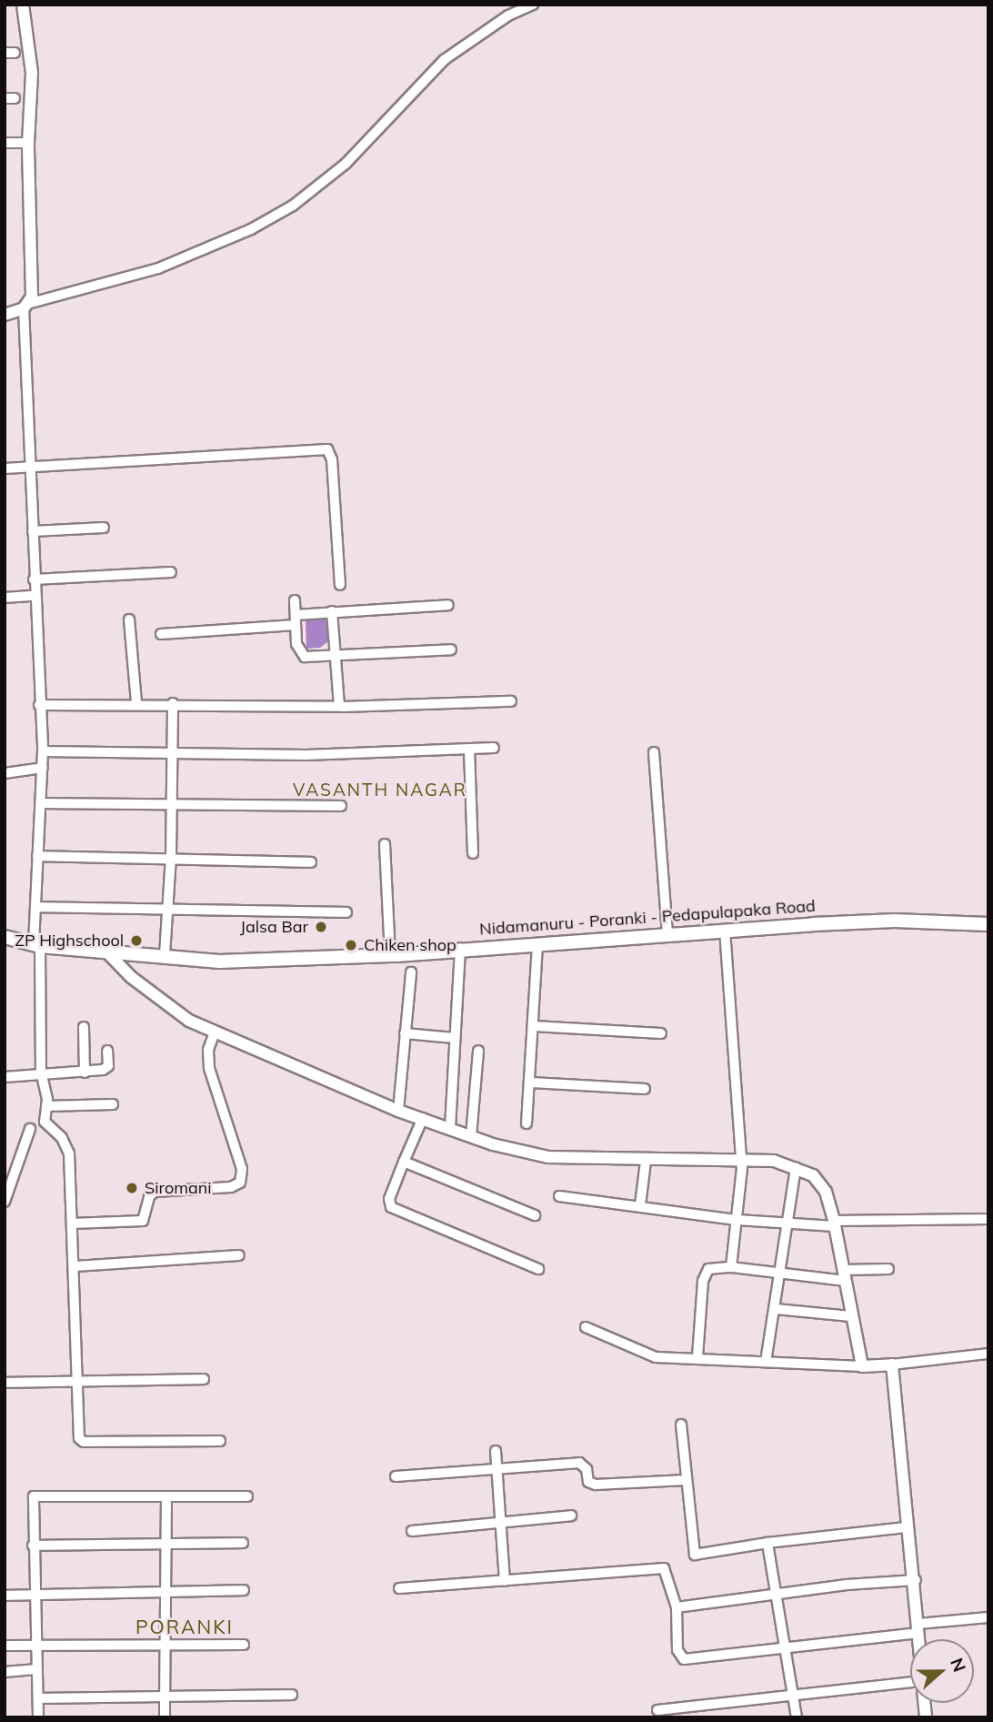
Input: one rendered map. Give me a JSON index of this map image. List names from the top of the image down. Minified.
{"streets":{"main road":["Nidamanuru - Poranki - Pedapulapaka Road"]},"districts":["VASANTH NAGAR","PORANKI"],"places":["Jalsa Bar","ZP Highschool","Chiken shop","Siromani"],"north":"right"}
